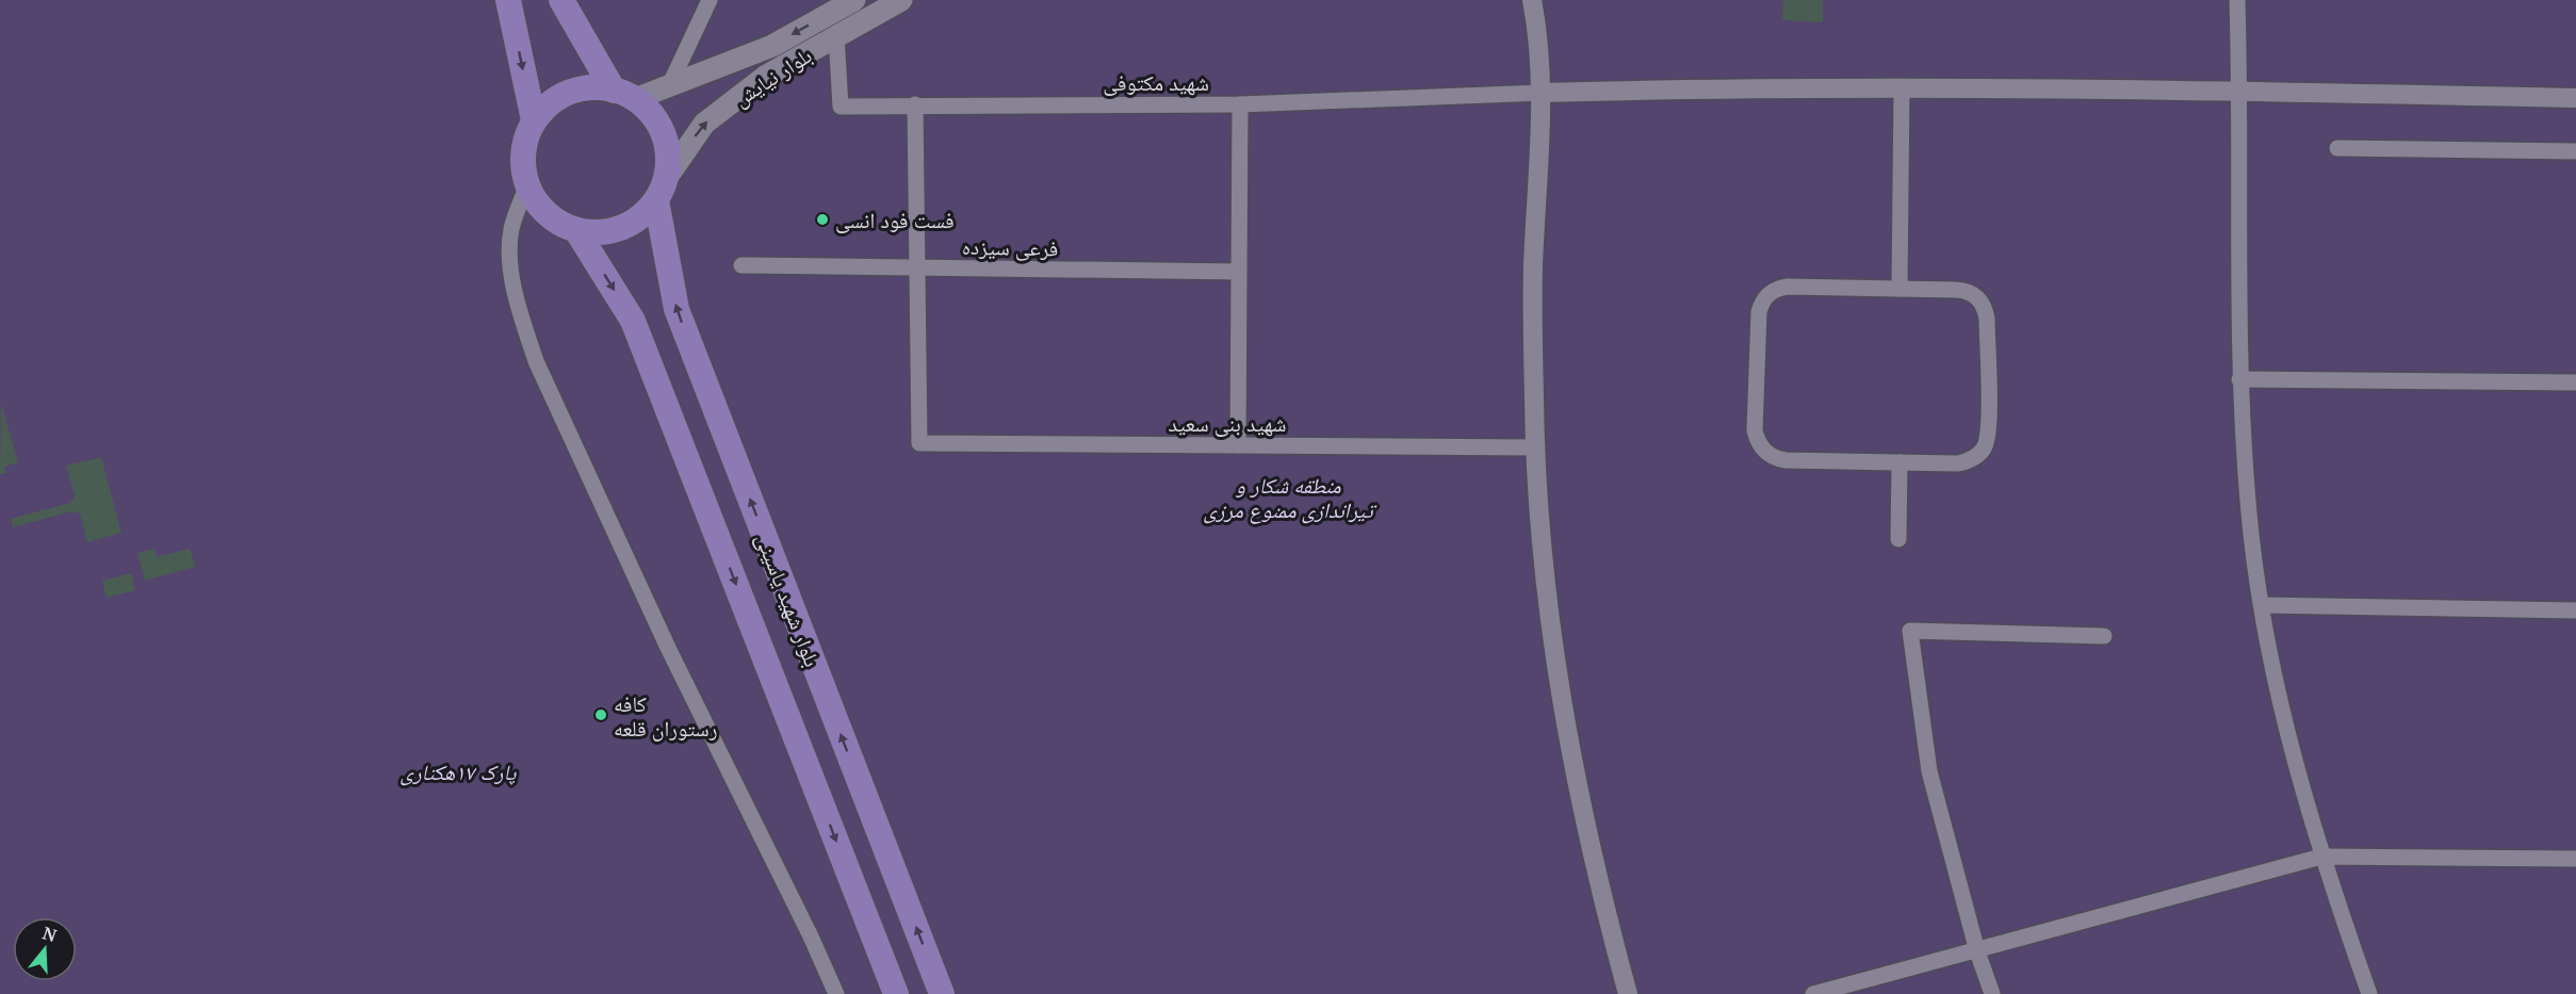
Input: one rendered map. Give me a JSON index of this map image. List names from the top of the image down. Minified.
{"streets":{"main road":["بلوار نیایش","بلوار شهید یاسینی"],"street":["شهید مکتوفی","فرعی سیزده","شهید بنی سعید"]},"crossings":[["بلوار نیایش","شهید مکتوفی"],["بلوار نیایش","بلوار شهید یاسینی"],["فرعی سیزده","شهید بنی سعید"]],"parks":["منطقه شکار و تیراندازی ممنوع مرزی","پارک ۱۷هکتاری"],"places":["فست فود انسی","کافه رستوران قلعه"],"north":"top"}
